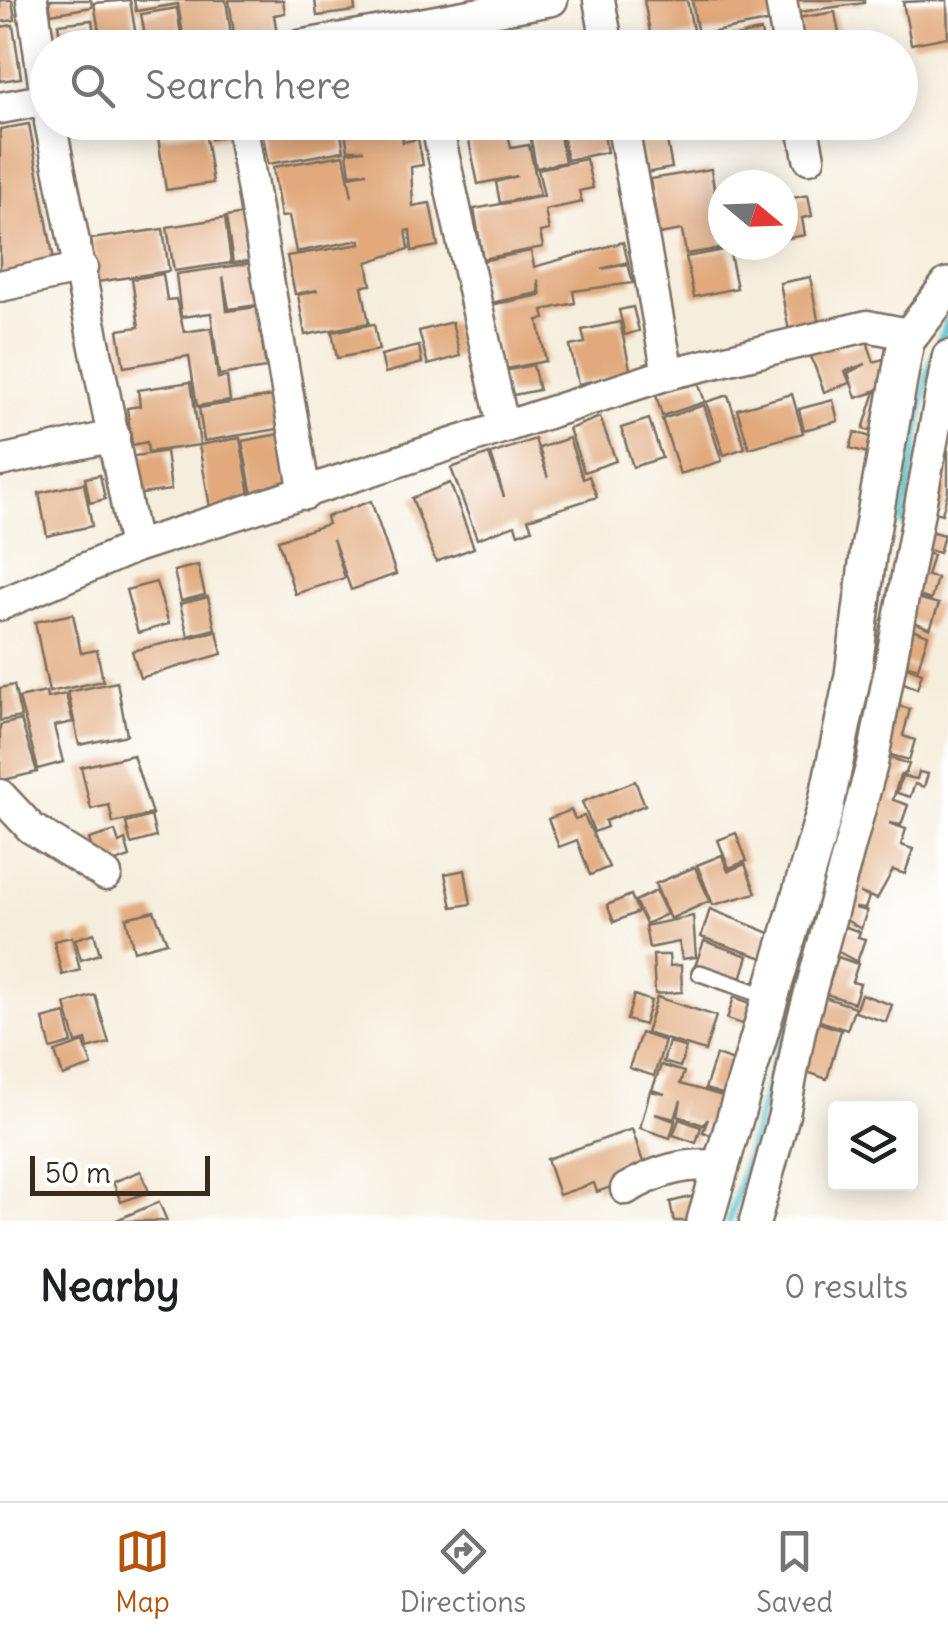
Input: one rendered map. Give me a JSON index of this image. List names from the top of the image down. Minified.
{"scale_bar":"50 m","north":"right","page":{"search":"Search here","scale":"50 m","heading":["Nearby","0 results"],"nav":["Map","Directions","Saved"]}}
